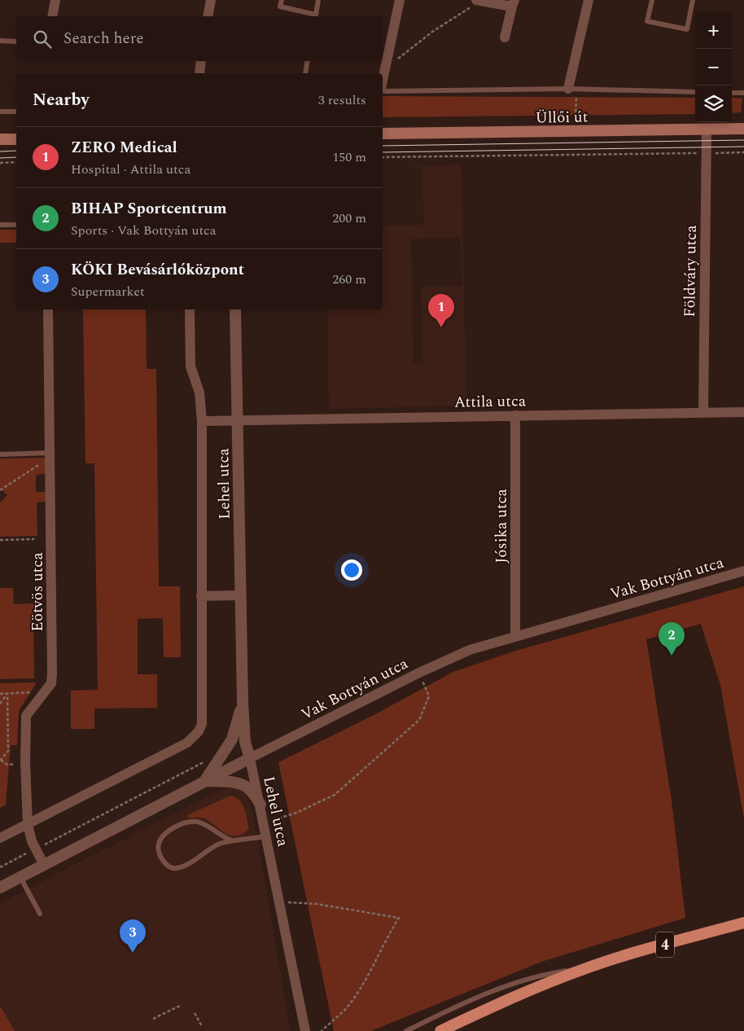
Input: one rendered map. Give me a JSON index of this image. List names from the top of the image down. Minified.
{"streets":{"main road":["Üllői út","4"],"street":["Földváry utca","Attila utca","Lehel utca","Jósika utca","Vak Bottyán utca","Eötvös utca"]},"crossings":[["Üllői út","Földváry utca"],["Földváry utca","Attila utca"],["Attila utca","Lehel utca"],["Attila utca","Jósika utca"],["Lehel utca","Vak Bottyán utca"],["Lehel utca","Eötvös utca"],["Jósika utca","Vak Bottyán utca"],["Vak Bottyán utca","Eötvös utca"]],"page":{"map_buttons":["+","−"],"search":"Search here","heading":["Nearby","3 results"],"list":[{"mark":"1","name":"ZERO Medical","note":"Hospital · Attila utca","value":"150 m"},{"mark":"2","name":"BIHAP Sportcentrum","note":"Sports · Vak Bottyán utca","value":"200 m"},{"mark":"3","name":"KÖKI Bevásárlóközpont","note":"Supermarket","value":"260 m"}],"pins":["1","2","3"]}}
